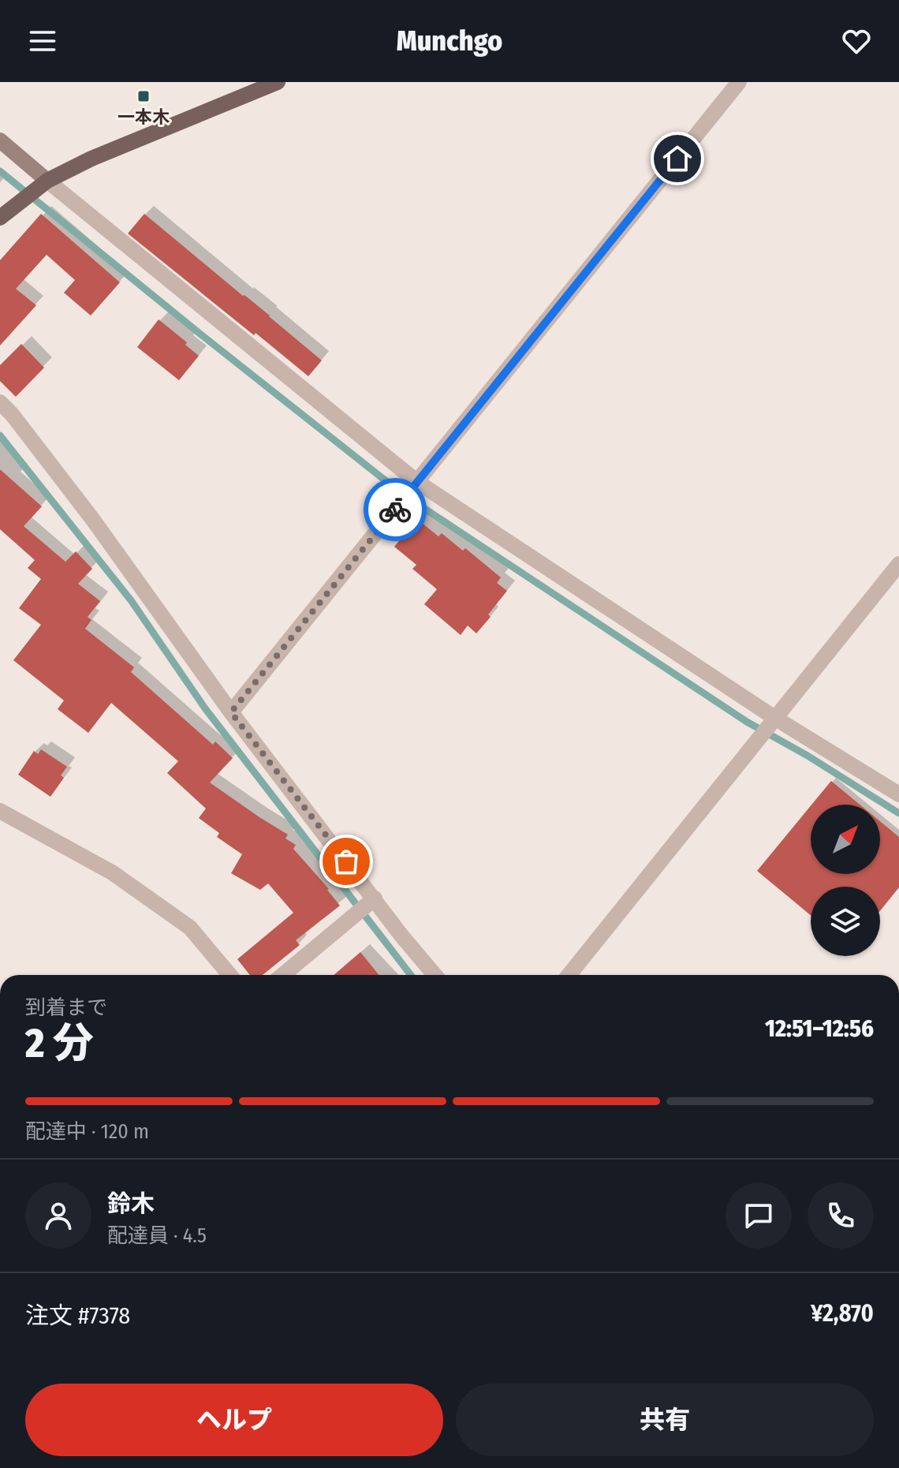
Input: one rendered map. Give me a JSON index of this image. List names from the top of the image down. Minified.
{"places":{"transit":["一本木"]},"north":"top right","page":{"header":"Munchgo","heading":["2 分","到着まで","12:51–12:56"],"panel":["鈴木","配達員 · 4.5","注文 #7378","¥2,870"],"bar":"配達中 · 120 m","buttons":["ヘルプ","共有"]}}
